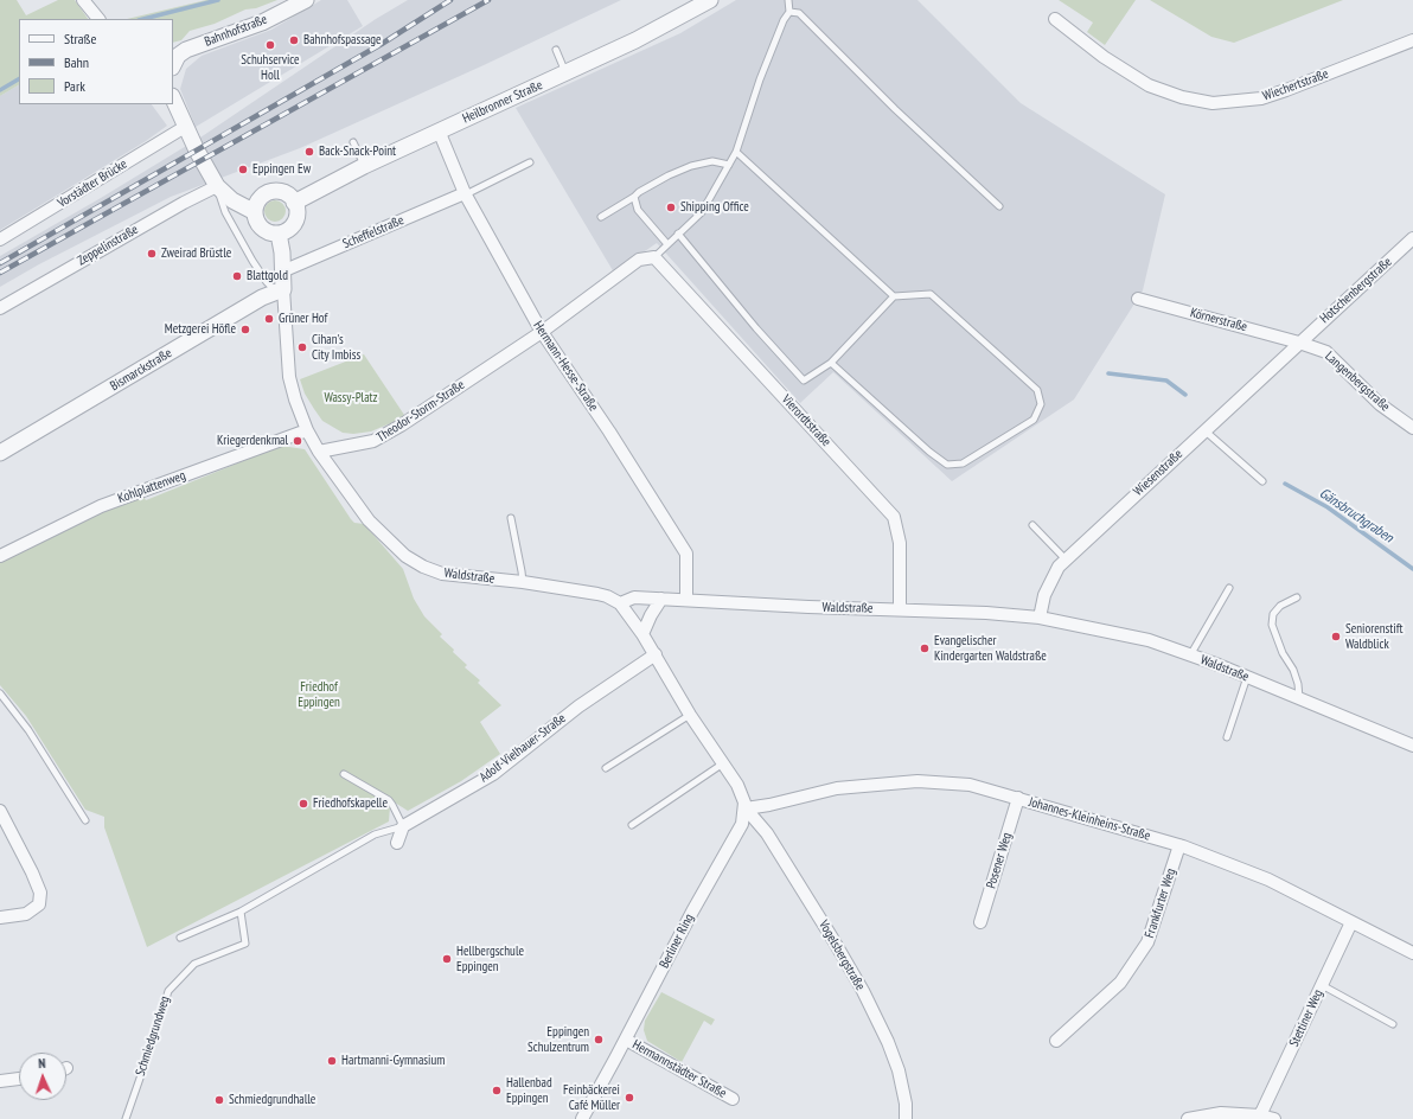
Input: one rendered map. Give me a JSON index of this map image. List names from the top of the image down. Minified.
{"streets":{"street":["Bahnhofstraße","Wiechertstraße","Heilbronner Straße","Vorstädter Brücke","Scheffelstraße","Zeppelinstraße","Hotschenbergstraße","Körnerstraße","Hermann-Hesse-Straße","Bismarckstraße","Langenbergstraße","Theodor-Storm-Straße","Vierordtstraße","Wiesenstraße","Kohlplattenweg","Waldstraße","Adolf-Vielhauer-Straße","Johannes-Kleinheins-Straße","Posener Weg","Frankfurter Weg","Berliner Ring","Vogelsbergstraße","Stettiner Weg","Hermannstädter Straße"],"lane":["Schmiedgrundweg"]},"crossings":[["Heilbronner Straße","Hermann-Hesse-Straße"],["Scheffelstraße","Hermann-Hesse-Straße"],["Hotschenbergstraße","Körnerstraße"],["Hotschenbergstraße","Langenbergstraße"],["Hotschenbergstraße","Wiesenstraße"],["Körnerstraße","Langenbergstraße"],["Körnerstraße","Wiesenstraße"],["Hermann-Hesse-Straße","Theodor-Storm-Straße"],["Hermann-Hesse-Straße","Waldstraße"],["Langenbergstraße","Wiesenstraße"],["Theodor-Storm-Straße","Vierordtstraße"],["Theodor-Storm-Straße","Waldstraße"],["Vierordtstraße","Waldstraße"],["Wiesenstraße","Waldstraße"],["Johannes-Kleinheins-Straße","Posener Weg"],["Johannes-Kleinheins-Straße","Frankfurter Weg"],["Johannes-Kleinheins-Straße","Berliner Ring"],["Johannes-Kleinheins-Straße","Vogelsbergstraße"],["Johannes-Kleinheins-Straße","Stettiner Weg"],["Berliner Ring","Vogelsbergstraße"],["Berliner Ring","Hermannstädter Straße"]],"water":["Gänsbruchgraben"],"parks":["Wassy-Platz","Friedhof Eppingen"],"places":["Bahnhofspassage","Schuhservice Holl","Back-Snack-Point","Eppingen Ew","Shipping Office","Zweirad Brüstle","Blattgold","Grüner Hof","Metzgerei Höfle","Cihan's City Imbiss","Kriegerdenkmal","Seniorenstift Waldblick","Evangelischer Kindergarten Waldstraße","Friedhofskapelle","Hellbergschule Eppingen","Eppingen Schulzentrum","Hartmanni-Gymnasium","Hallenbad Eppingen","Feinbäckerei Café Müller","Schmiedgrundhalle"],"legend":["Straße","Bahn","Park"],"north":"top"}
